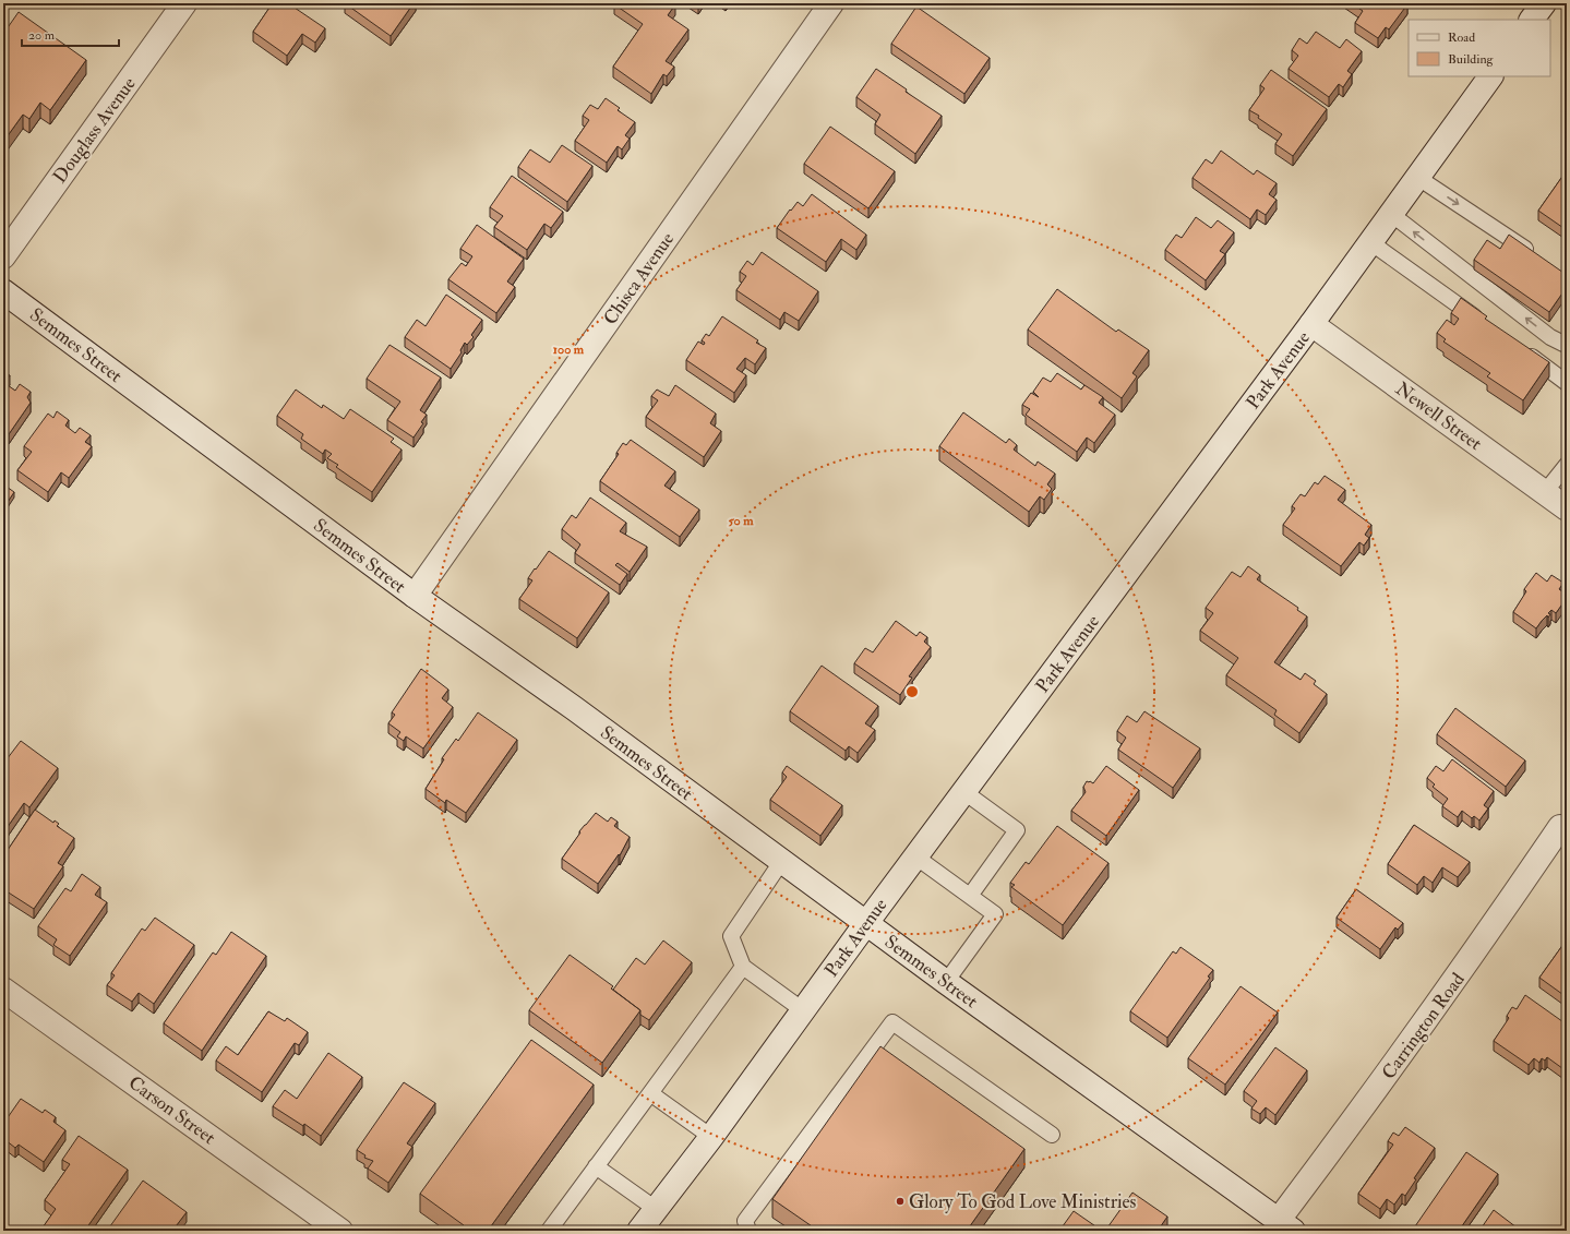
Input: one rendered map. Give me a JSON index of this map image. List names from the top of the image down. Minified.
{"streets":{"main road":["Douglass Avenue","Chisca Avenue","Semmes Street","Park Avenue","Newell Street","Carrington Road","Carson Street"]},"crossings":[["Chisca Avenue","Semmes Street"],["Semmes Street","Park Avenue"],["Semmes Street","Carrington Road"],["Park Avenue","Newell Street"]],"places":["Glory To God Love Ministries"],"legend":["Road","Building"],"scale_bar":"20 m","rings":["100 m","50 m"]}
